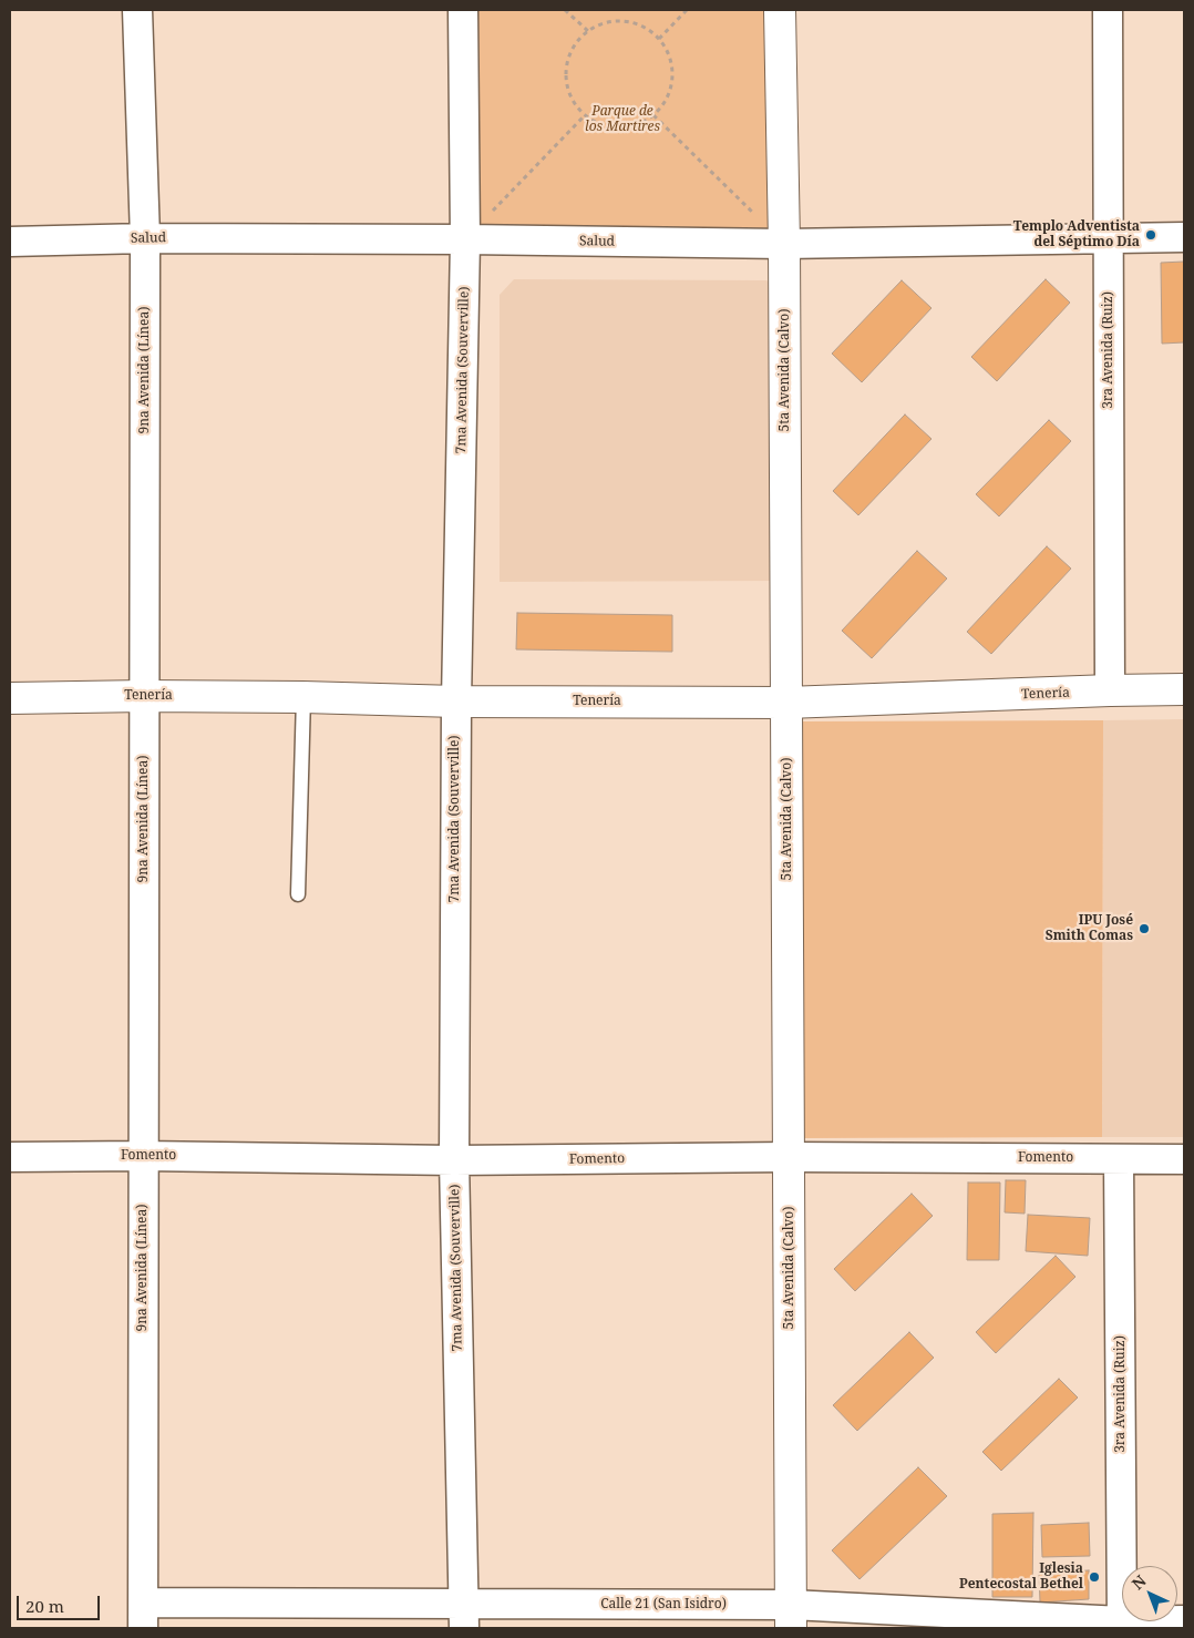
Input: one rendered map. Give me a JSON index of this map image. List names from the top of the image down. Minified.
{"streets":{"street":["Salud","3ra Avenida (Ruiz)","9na Avenida (Línea)","7ma Avenida (Souverville)","5ta Avenida (Calvo)","Tenería","Fomento","Calle 21 (San Isidro)"]},"crossings":[["Salud","3ra Avenida (Ruiz)"],["Salud","9na Avenida (Línea)"],["Salud","7ma Avenida (Souverville)"],["Salud","5ta Avenida (Calvo)"],["3ra Avenida (Ruiz)","Tenería"],["3ra Avenida (Ruiz)","Fomento"],["3ra Avenida (Ruiz)","Calle 21 (San Isidro)"],["9na Avenida (Línea)","Tenería"],["9na Avenida (Línea)","Fomento"],["9na Avenida (Línea)","Calle 21 (San Isidro)"],["7ma Avenida (Souverville)","Tenería"],["7ma Avenida (Souverville)","Fomento"],["7ma Avenida (Souverville)","Calle 21 (San Isidro)"],["5ta Avenida (Calvo)","Tenería"],["5ta Avenida (Calvo)","Fomento"],["5ta Avenida (Calvo)","Calle 21 (San Isidro)"]],"parks":["Parque de los Martires"],"places":["Templo Adventista del Séptimo Día","IPU José Smith Comas","Iglesia Pentecostal Bethel"],"scale_bar":"20 m","north":"top left"}
